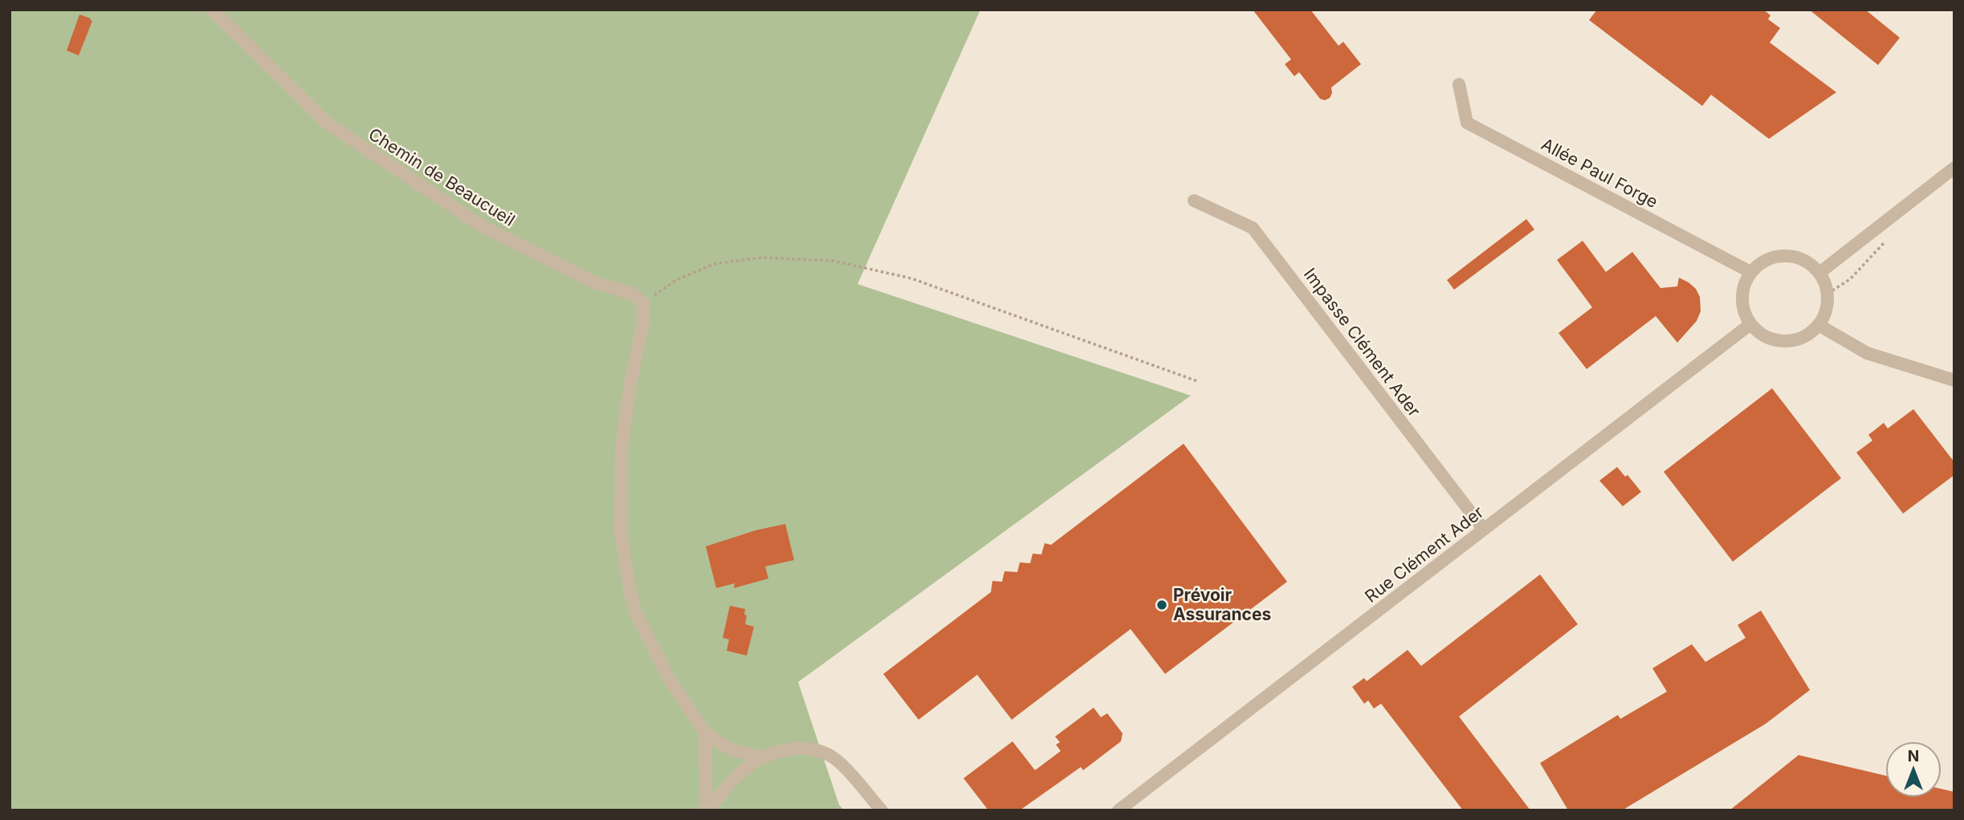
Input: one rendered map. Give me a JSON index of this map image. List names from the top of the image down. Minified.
{"streets":{"street":["Allée Paul Forge","Chemin de Beaucueil","Impasse Clément Ader","Rue Clément Ader"]},"crossings":[["Allée Paul Forge","Rue Clément Ader"],["Impasse Clément Ader","Rue Clément Ader"]],"places":["Prévoir Assurances"],"north":"top"}
